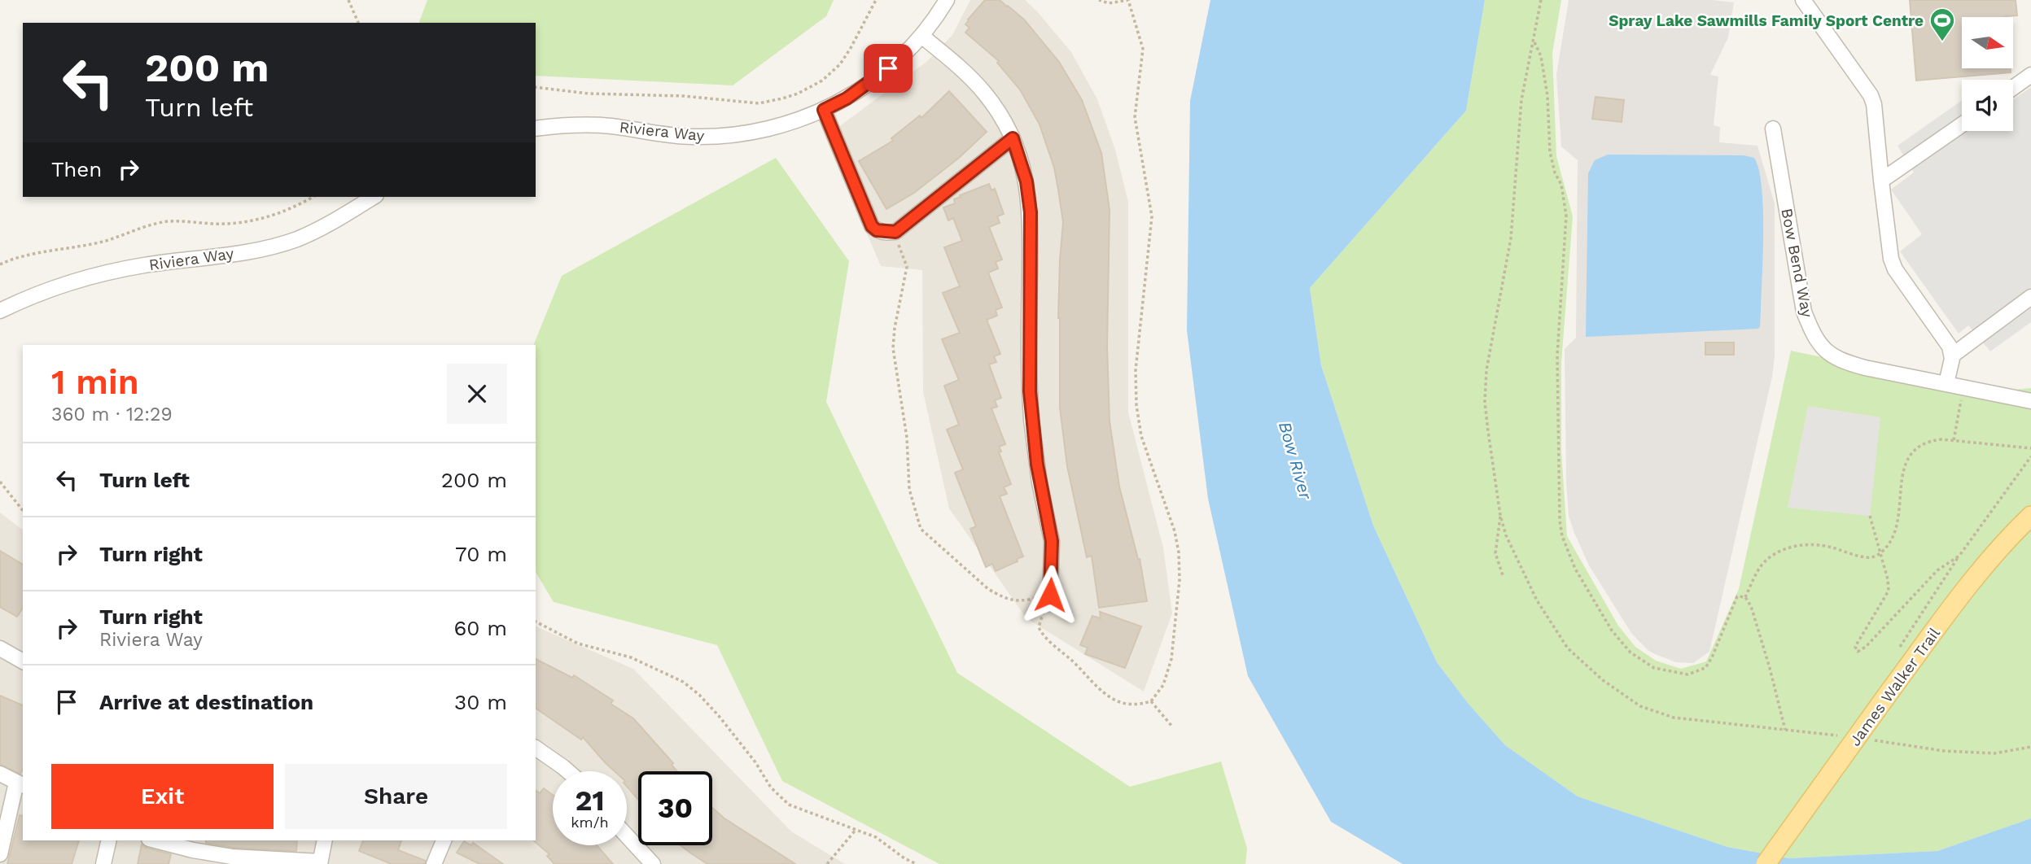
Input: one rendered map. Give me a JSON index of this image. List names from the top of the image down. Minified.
{"streets":{"main road":["James Walker Trail"],"street":["Riviera Way","Bow Bend Way"]},"water":["Bow River"],"places":{"sports":["Spray Lake Sawmills Family Sport Centre"]},"north":"right","page":{"turn":["200 m","Turn left"],"then":"Then","heading":["1 min","360 m · 12:29"],"list":[{"name":"Turn left","value":"200 m"},{"name":"Turn right","value":"70 m"},{"name":"Turn right","note":"Riviera Way","value":"60 m"},{"name":"Arrive at destination","value":"30 m"}],"buttons":["Exit","Share"],"speed":"21 km/h","limit":"30"}}
